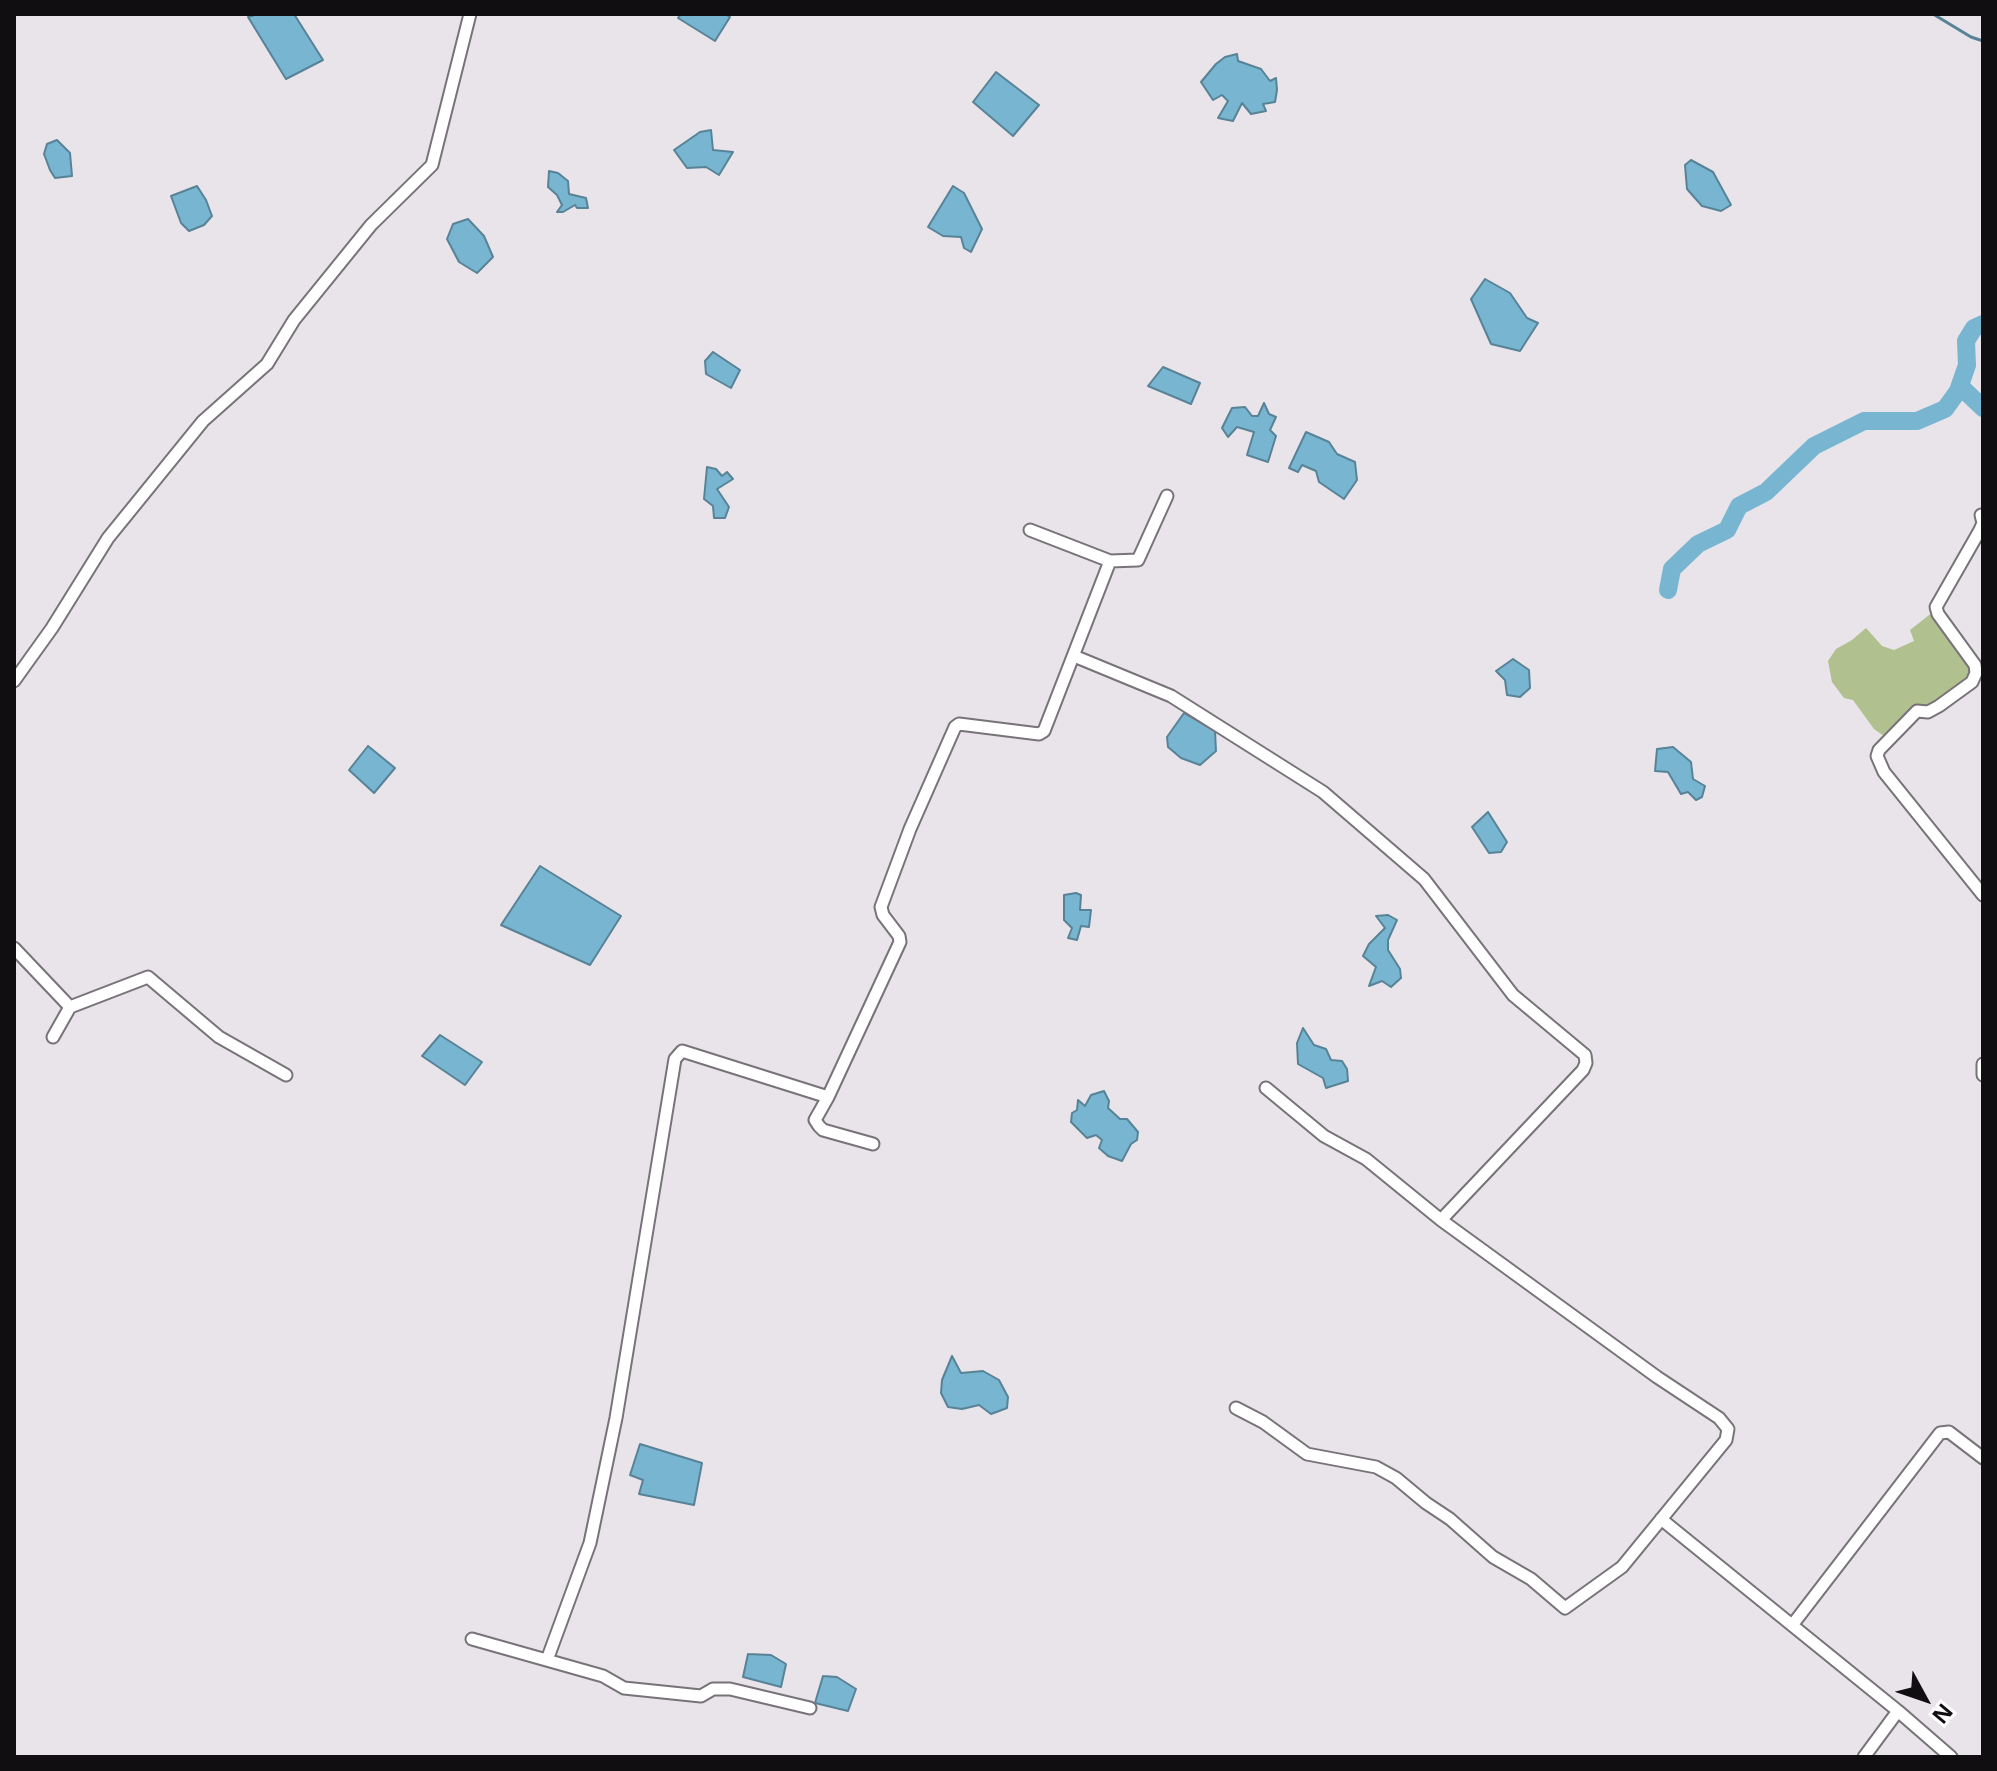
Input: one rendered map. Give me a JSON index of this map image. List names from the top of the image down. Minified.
{"north":"bottom right"}
